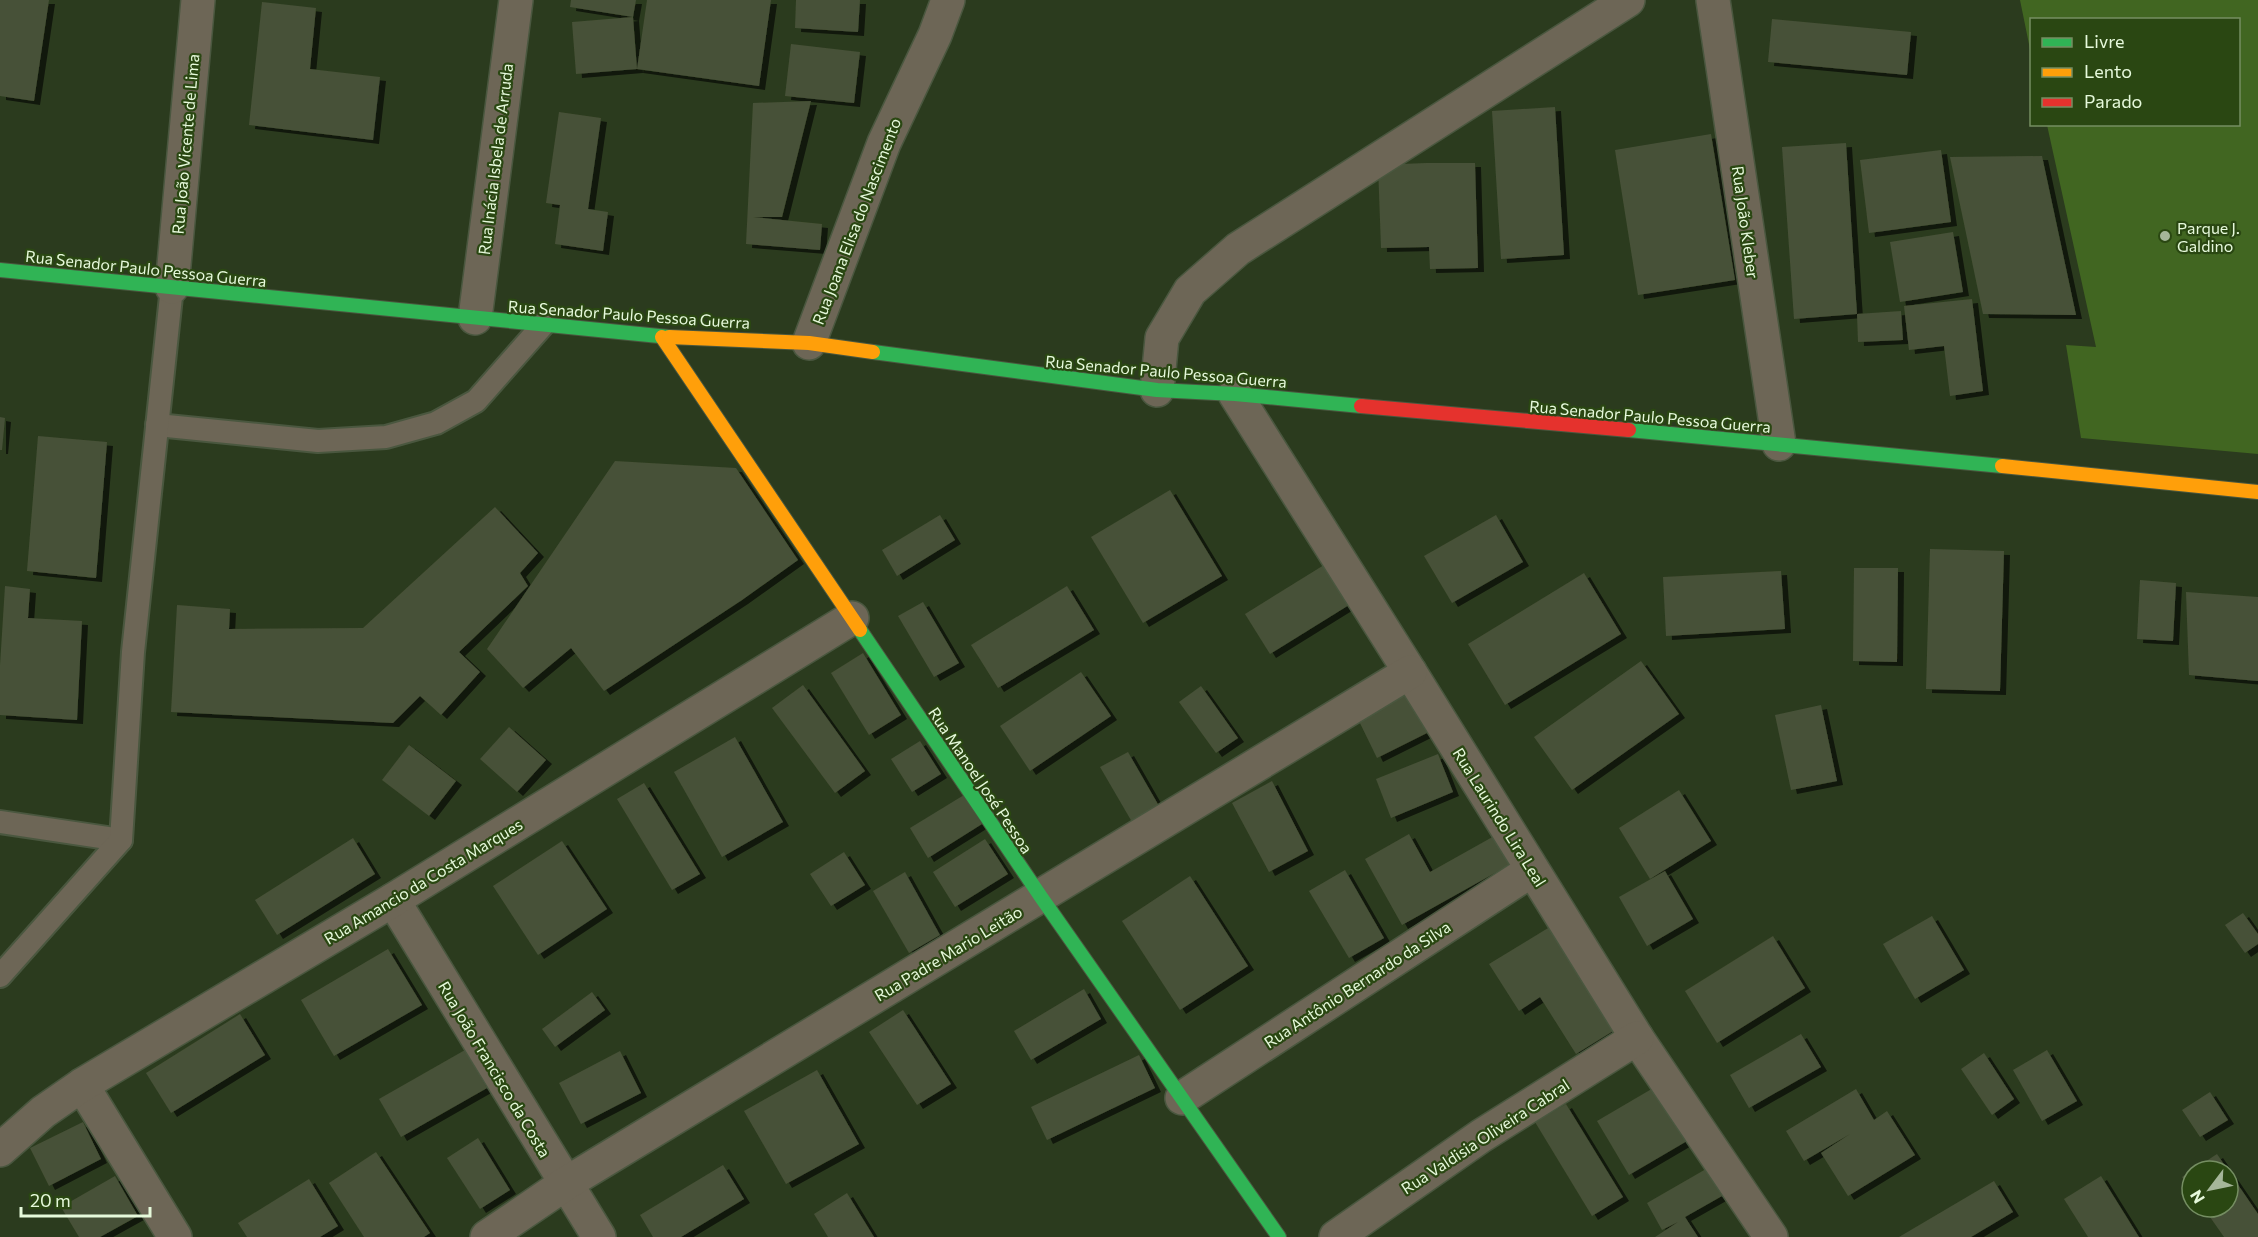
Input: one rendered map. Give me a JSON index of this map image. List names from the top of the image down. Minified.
{"streets":{"main road":["Rua Senador Paulo Pessoa Guerra","Rua Manoel José Pessoa"],"street":["Rua João Vicente de Lima","Rua Inácia Isbela de Arruda","Rua Joana Elisa do Nascimento","Rua João Kleber","Rua Laurindo Lira Leal","Rua Amancio da Costa Marques","Rua Padre Mario Leitão","Rua Antônio Bernardo da Silva","Rua João Francisco da Costa","Rua Valdisia Oliveira Cabral"]},"crossings":[["Rua João Vicente de Lima","Rua Senador Paulo Pessoa Guerra"],["Rua Inácia Isbela de Arruda","Rua Senador Paulo Pessoa Guerra"],["Rua Joana Elisa do Nascimento","Rua Senador Paulo Pessoa Guerra"],["Rua João Kleber","Rua Senador Paulo Pessoa Guerra"],["Rua Senador Paulo Pessoa Guerra","Rua Manoel José Pessoa"],["Rua Senador Paulo Pessoa Guerra","Rua Laurindo Lira Leal"],["Rua Manoel José Pessoa","Rua Amancio da Costa Marques"],["Rua Manoel José Pessoa","Rua Padre Mario Leitão"],["Rua Manoel José Pessoa","Rua Antônio Bernardo da Silva"],["Rua Laurindo Lira Leal","Rua Padre Mario Leitão"],["Rua Laurindo Lira Leal","Rua Antônio Bernardo da Silva"],["Rua Laurindo Lira Leal","Rua Valdisia Oliveira Cabral"],["Rua Amancio da Costa Marques","Rua João Francisco da Costa"],["Rua Padre Mario Leitão","Rua João Francisco da Costa"]],"places":["Parque J. Galdino"],"legend":["Livre","Lento","Parado"],"scale_bar":"20 m","north":"bottom left"}
